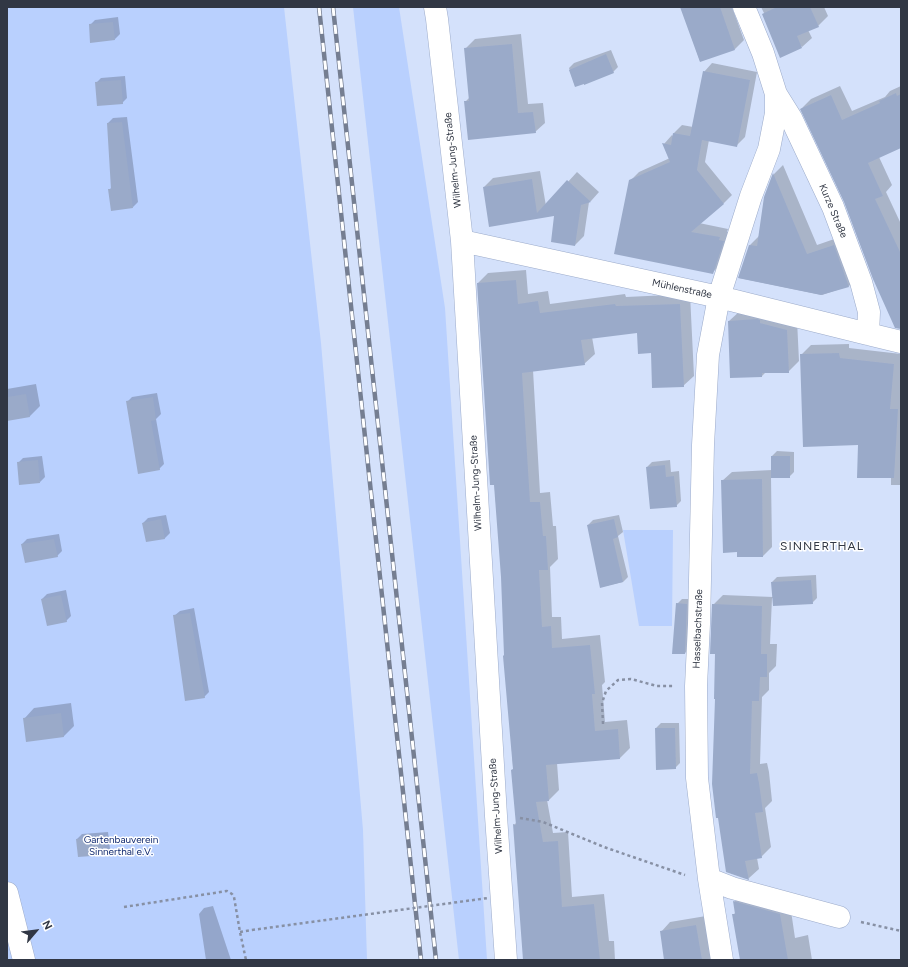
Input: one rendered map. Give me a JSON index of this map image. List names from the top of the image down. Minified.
{"streets":{"street":["Wilhelm-Jung-Straße","Kurze Straße","Mühlenstraße","Hasselbachstraße"]},"crossings":[["Wilhelm-Jung-Straße","Mühlenstraße"],["Kurze Straße","Mühlenstraße"],["Kurze Straße","Hasselbachstraße"],["Mühlenstraße","Hasselbachstraße"]],"districts":["SINNERTHAL"],"parks":["Gartenbauverein Sinnerthal e.V."],"north":"top right"}
